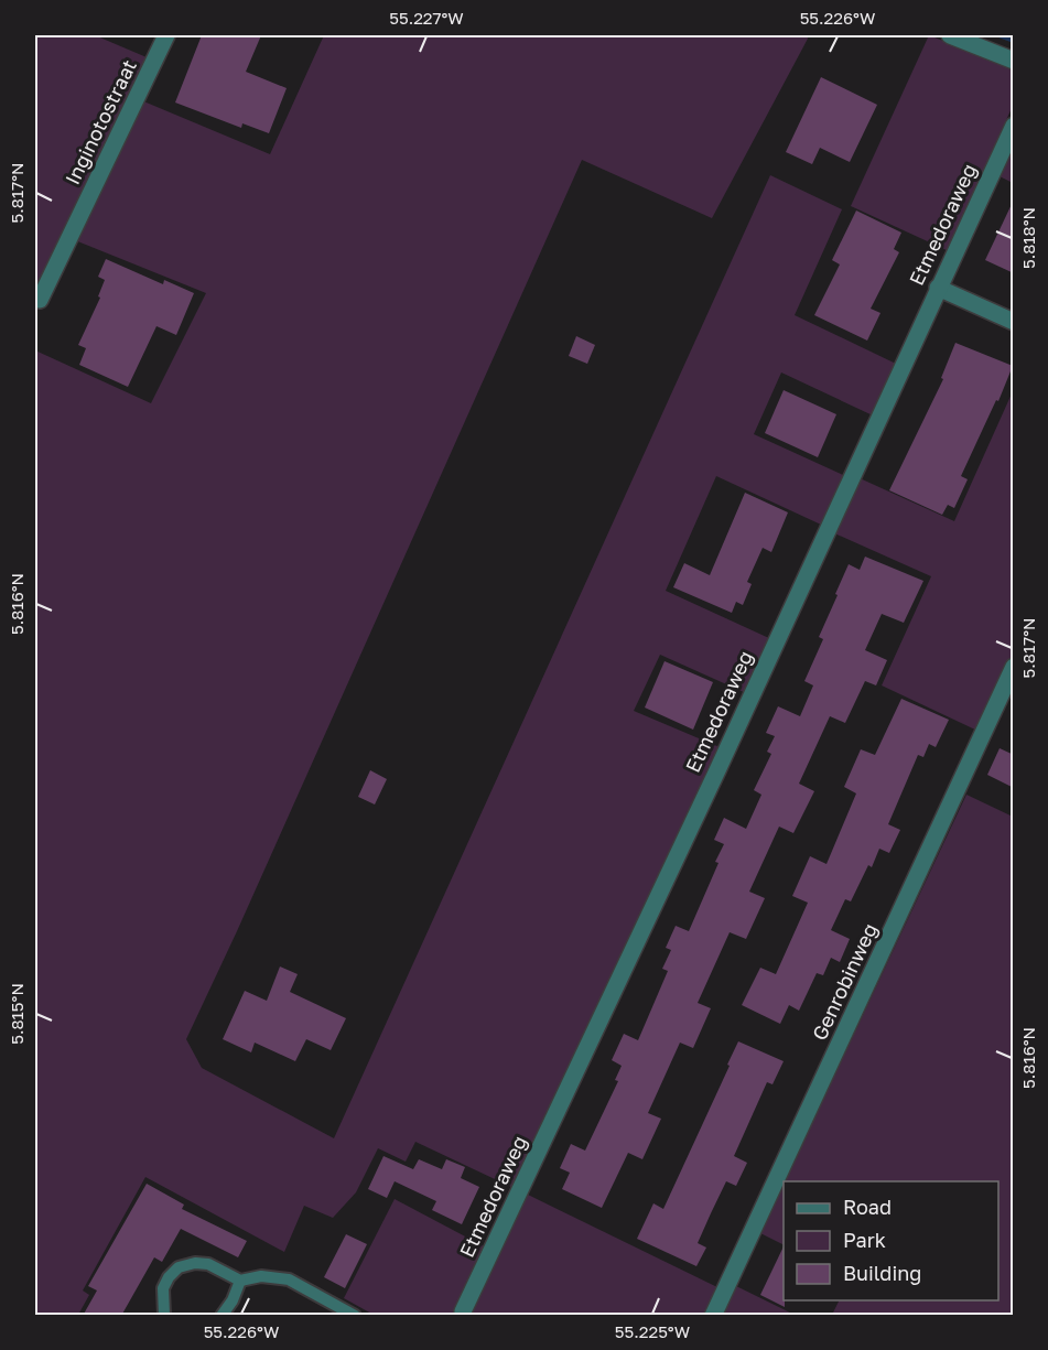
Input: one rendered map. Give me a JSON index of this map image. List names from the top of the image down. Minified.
{"streets":{"street":["Inginotostraat","Etmedoraweg","Genrobinweg"]},"legend":["Road","Park","Building"],"coordinates":["55.227°W","55.226°W","5.817°N","5.818°N","5.816°N","5.815°N","55.225°W"]}
